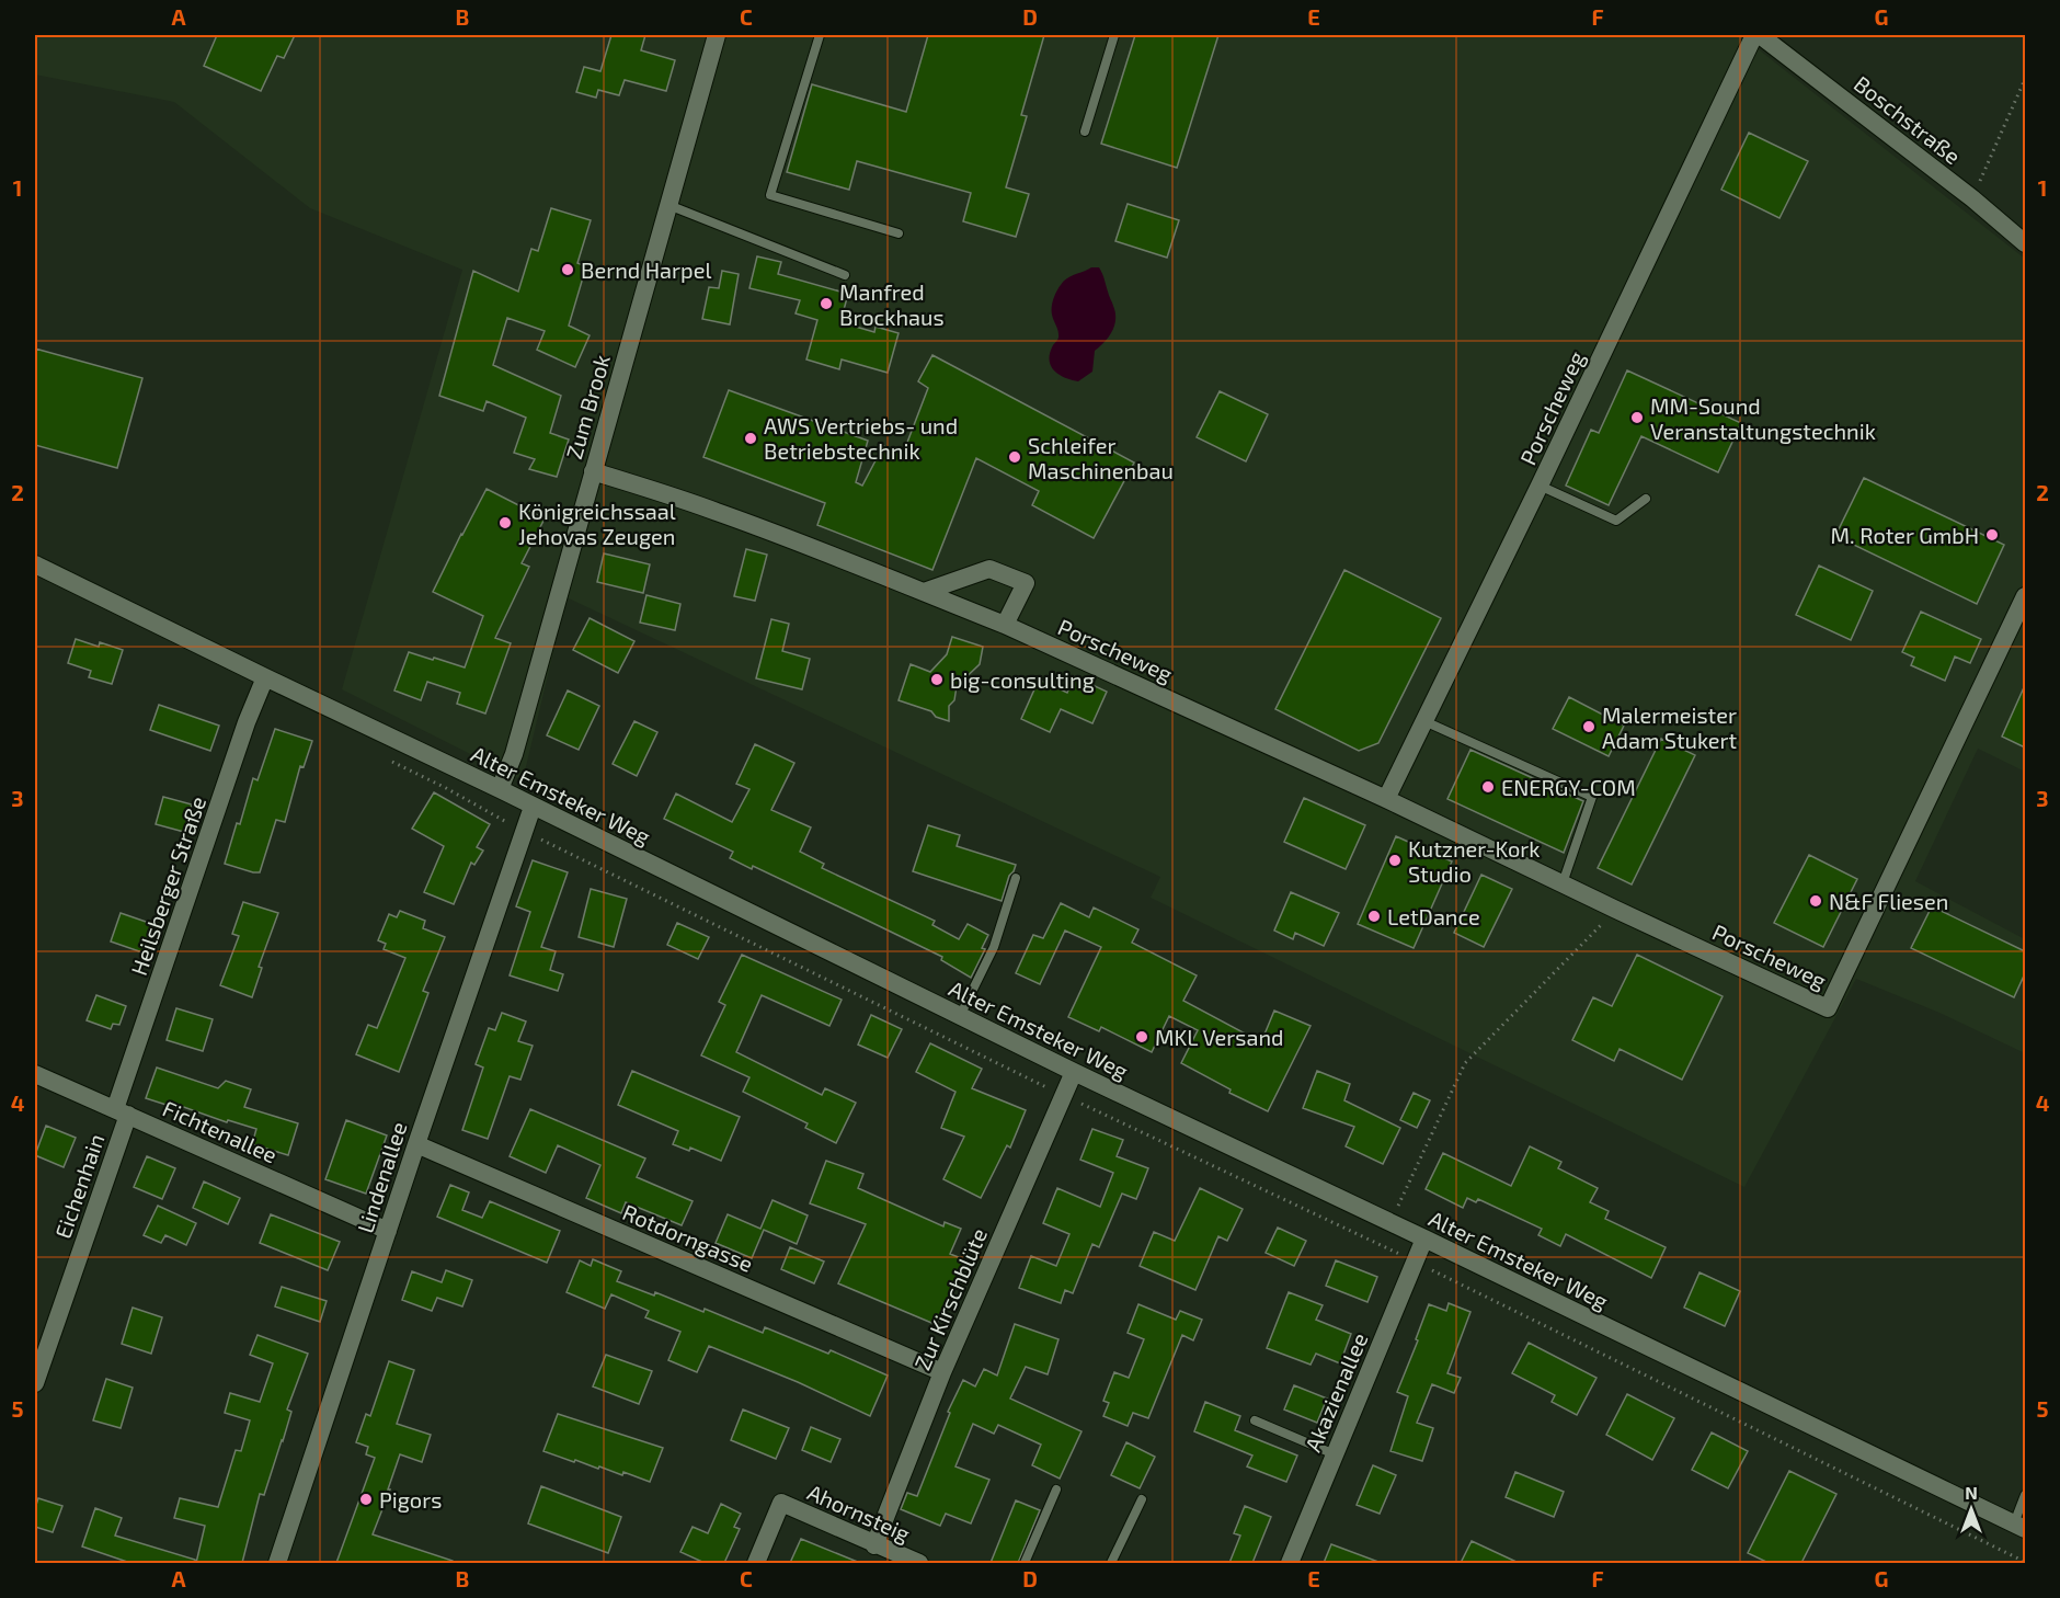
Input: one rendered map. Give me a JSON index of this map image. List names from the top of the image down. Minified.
{"streets":{"street":["Boschstraße","Zum Brook","Porscheweg","Alter Emsteker Weg","Heilsberger Straße","Fichtenallee","Lindenallee","Eichenhain","Rotdorngasse","Zur Kirschblüte","Akazienallee","Ahornsteig"]},"crossings":[["Zum Brook","Porscheweg"],["Zum Brook","Alter Emsteker Weg"],["Alter Emsteker Weg","Heilsberger Straße"],["Alter Emsteker Weg","Lindenallee"],["Alter Emsteker Weg","Zur Kirschblüte"],["Alter Emsteker Weg","Akazienallee"],["Heilsberger Straße","Fichtenallee"],["Heilsberger Straße","Eichenhain"],["Fichtenallee","Lindenallee"],["Fichtenallee","Eichenhain"],["Lindenallee","Rotdorngasse"],["Rotdorngasse","Zur Kirschblüte"],["Zur Kirschblüte","Ahornsteig"]],"places":["Bernd Harpel","Manfred Brockhaus","MM-Sound Veranstaltungstechnik","AWS Vertriebs- und Betriebstechnik","Schleifer Maschinenbau","Königreichssaal Jehovas Zeugen","M. Roter GmbH","big-consulting","Malermeister Adam Stukert","ENERGY-COM","Kutzner-Kork Studio","N&F Fliesen","LetDance","MKL Versand","Pigors"],"north":"top","grid":{"columns":["A","B","C","D","E","F","G"],"rows":["1","2","3","4","5"]}}
